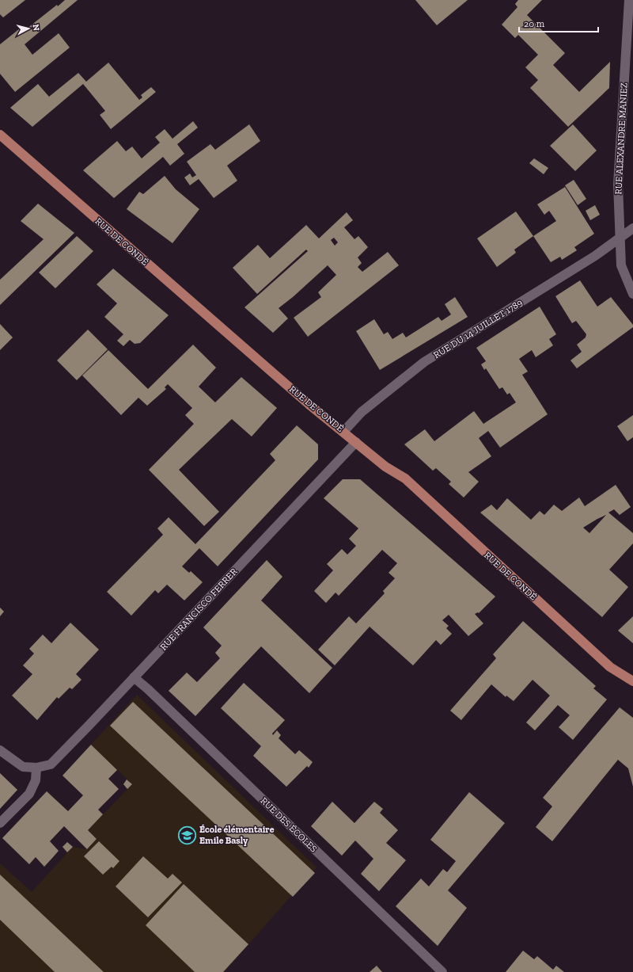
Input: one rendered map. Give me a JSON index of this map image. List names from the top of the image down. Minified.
{"streets":{"main road":["RUE DE CONDÉ"],"street":["RUE ALEXANDRE MANIEZ","RUE DU 14 JUILLET 1789","RUE FRANCISCO FERRER","RUE DES ÉCOLES"]},"crossings":[["RUE ALEXANDRE MANIEZ","RUE DU 14 JUILLET 1789"],["RUE DE CONDÉ","RUE DU 14 JUILLET 1789"],["RUE DE CONDÉ","RUE FRANCISCO FERRER"],["RUE FRANCISCO FERRER","RUE DES ÉCOLES"]],"places":{"school or university":["École élémentaire Emile Basly"]},"scale_bar":"20 m","north":"right"}
